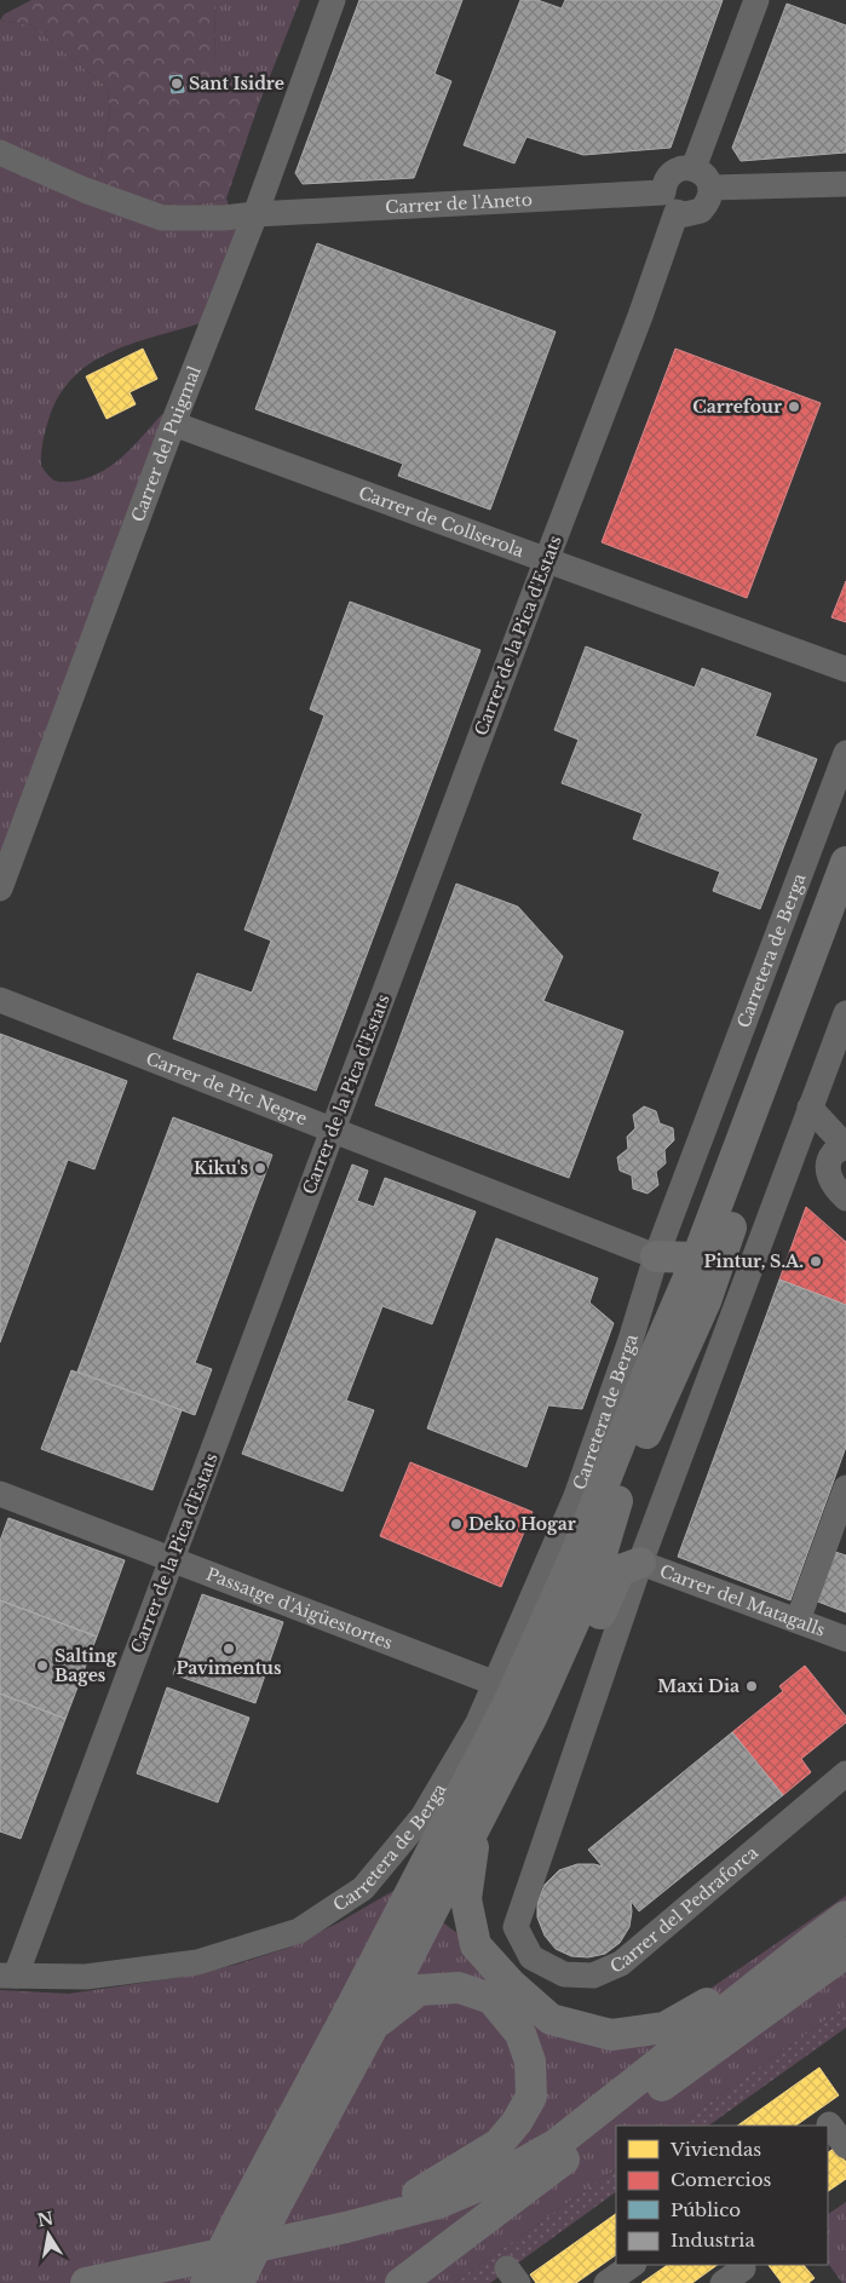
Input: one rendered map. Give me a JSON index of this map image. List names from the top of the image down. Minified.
{"streets":{"street":["Carrer de l'Aneto","Carrer del Puigmal","Carrer de Collserola","Carrer de la Pica d'Estats","Carretera de Berga","Carrer de Pic Negre","Carrer del Matagalls","Passatge d'Aigüestortes","Carrer del Pedraforca"]},"crossings":[["Carrer de l'Aneto","Carrer del Puigmal"],["Carrer de l'Aneto","Carrer de la Pica d'Estats"],["Carrer del Puigmal","Carrer de Collserola"],["Carrer de Collserola","Carrer de la Pica d'Estats"],["Carrer de la Pica d'Estats","Carretera de Berga"],["Carrer de la Pica d'Estats","Carrer de Pic Negre"],["Carrer de la Pica d'Estats","Passatge d'Aigüestortes"],["Carretera de Berga","Carrer de Pic Negre"],["Carretera de Berga","Passatge d'Aigüestortes"],["Carrer del Matagalls","Carrer del Pedraforca"]],"places":["Sant Isidre","Carrefour","Kiku's","Pintur, S.A.","Deko Hogar","Pavimentus","Salting Bages","Maxi Dia"],"legend":["Viviendas","Comercios","Público","Industria"],"north":"top"}
